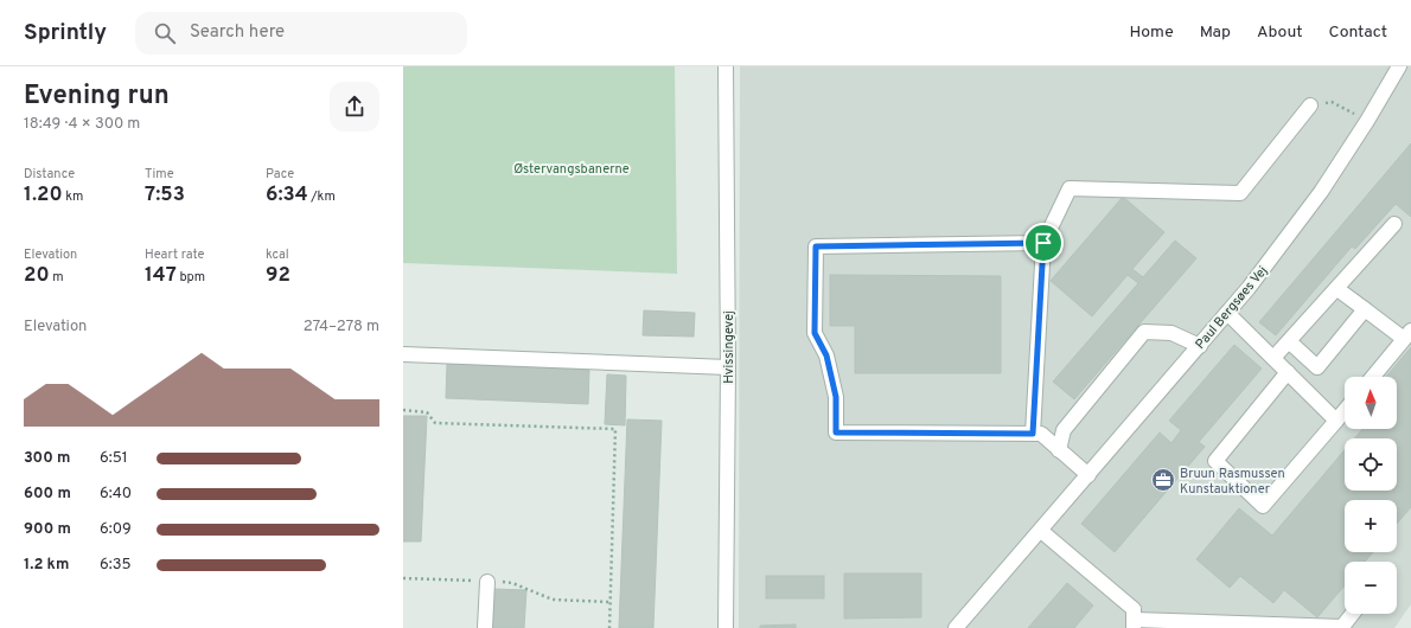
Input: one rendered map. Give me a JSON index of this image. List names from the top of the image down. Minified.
{"streets":{"street":["Paul Bergsøes Vej","Hvissingevej"]},"parks":["Østervangsbanerne"],"places":{"office":["Bruun Rasmussen Kunstauktioner"]},"north":"top","page":{"header":"Sprintly","search":"Search here","nav":["Home","Map","About","Contact"],"heading":["Evening run","18:49 · 4 × 300 m"],"stats":[["Distance","1.20 km"],["Time","7:53"],["Pace","6:34 /km"],["Elevation","20 m"],["Heart rate","147 bpm"],["kcal","92"]],"chart":["Elevation","274–278 m"],"map_buttons":["+","−"],"list":[{"name":"300 m","note":"6:51"},{"name":"600 m","note":"6:40"},{"name":"900 m","note":"6:09"},{"name":"1.2 km","note":"6:35"}]}}
